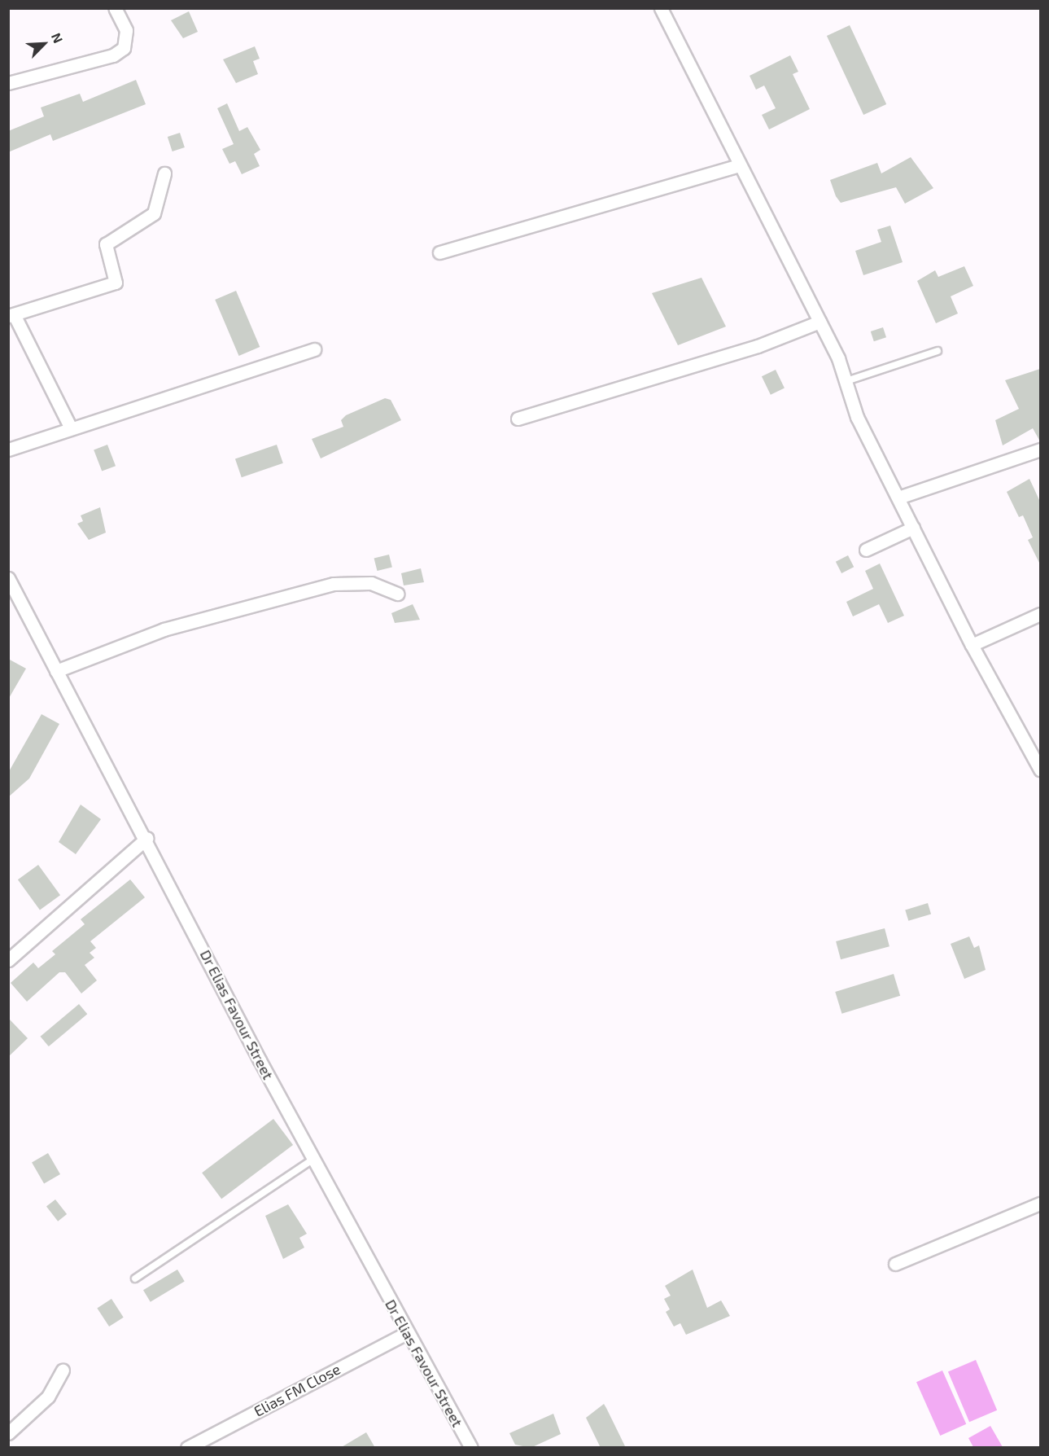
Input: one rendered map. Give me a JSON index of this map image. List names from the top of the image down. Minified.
{"streets":{"street":["Dr Elias Favour Street","Elias FM Close"]},"crossings":[["Dr Elias Favour Street","Elias FM Close"]],"north":"top right"}
